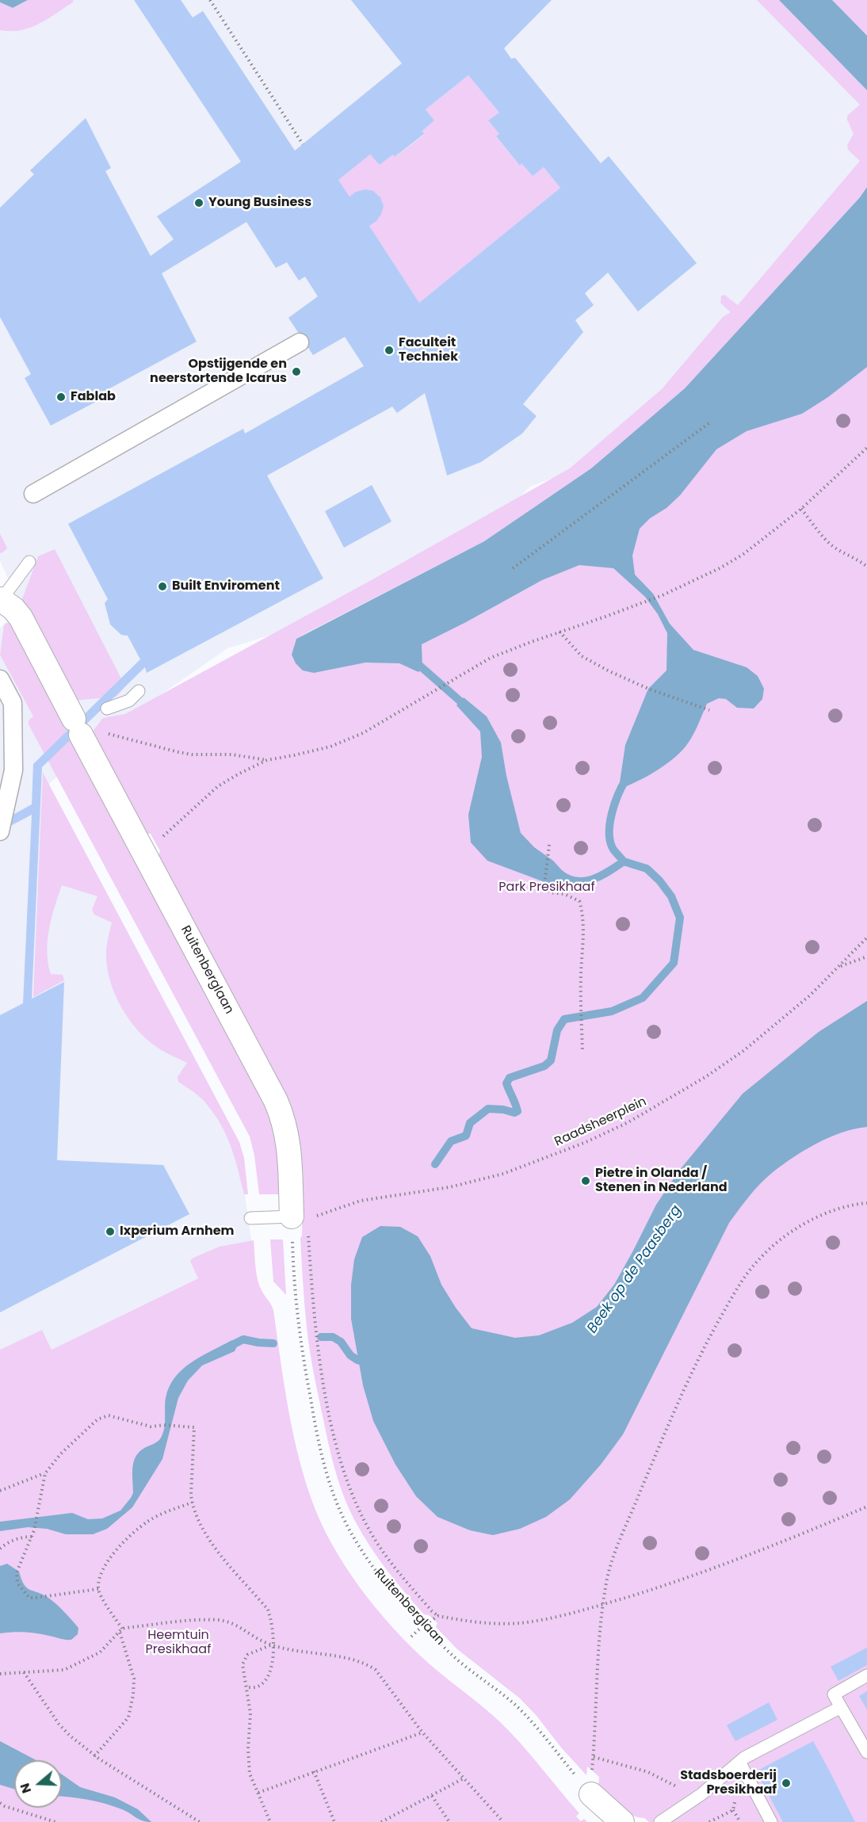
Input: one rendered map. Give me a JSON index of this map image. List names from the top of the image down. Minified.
{"streets":{"street":["Ruitenberglaan"],"path":["Raadsheerplein"]},"crossings":[["Ruitenberglaan","Raadsheerplein"]],"water":["Beek op de Paasberg"],"parks":["Park Presikhaaf","Heemtuin Presikhaaf"],"places":["Young Business","Faculteit Techniek","Opstijgende en neerstortende Icarus","Fablab","Built Enviroment","Pietre in Olanda / Stenen in Nederland","Ixperium Arnhem","Stadsboerderij Presikhaaf"],"north":"left"}
